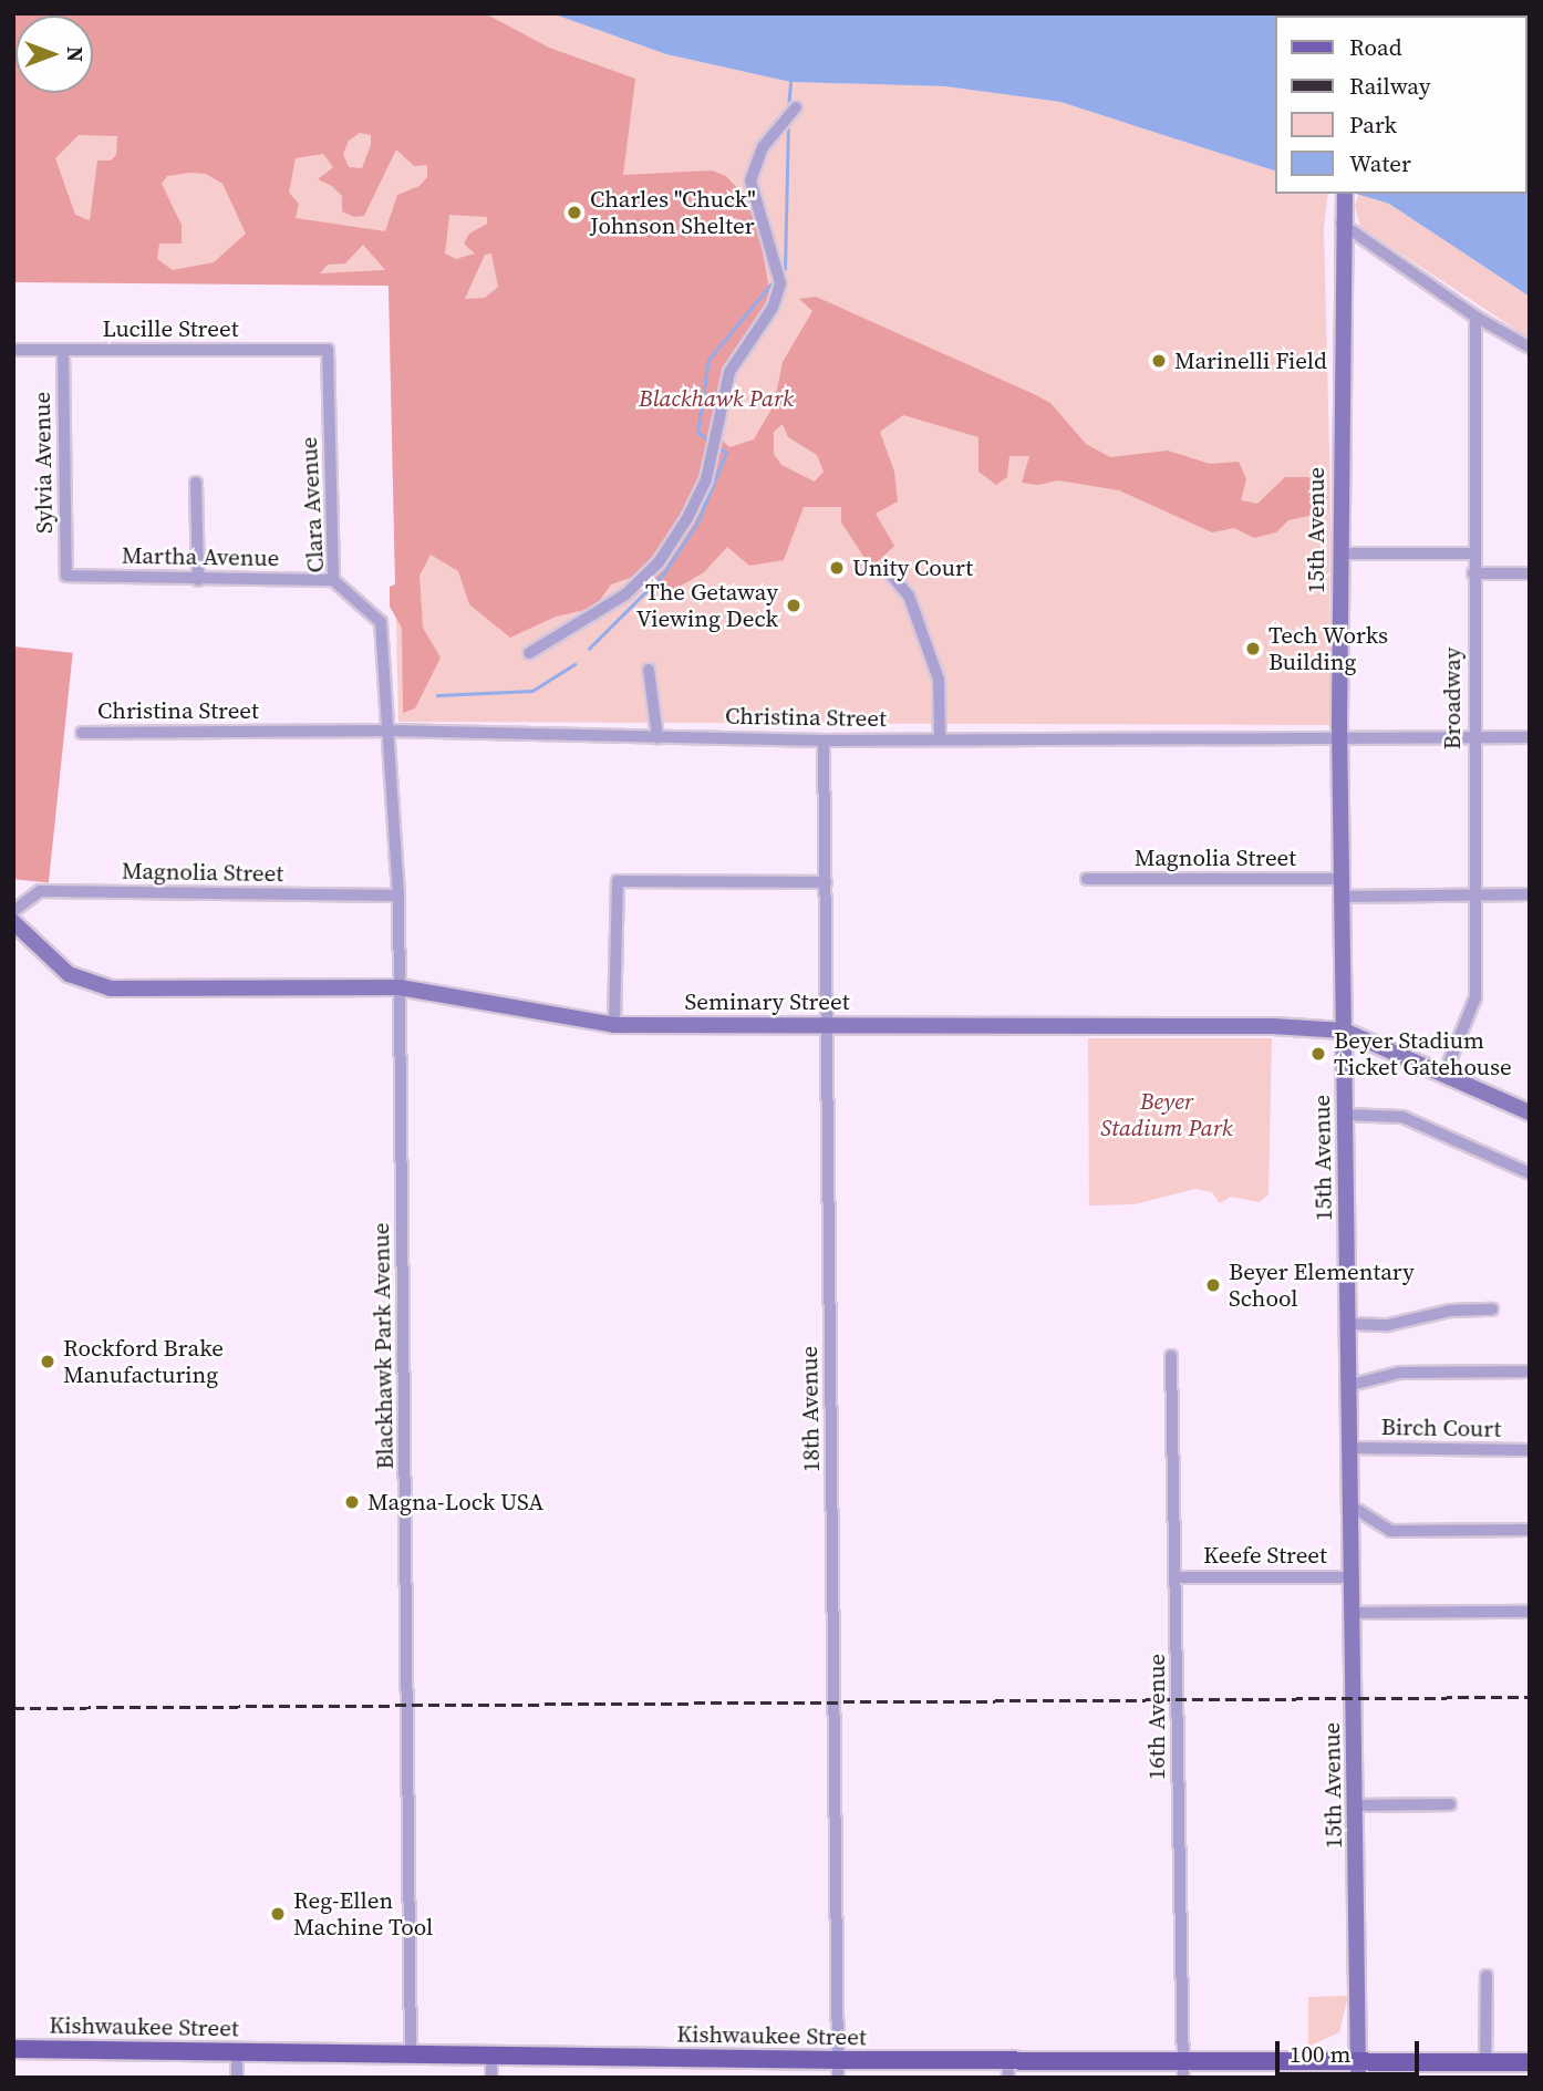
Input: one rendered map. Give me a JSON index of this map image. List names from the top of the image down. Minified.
{"streets":{"main road":["15th Avenue","Seminary Street","Kishwaukee Street"],"street":["Lucille Street","Sylvia Avenue","Clara Avenue","Martha Avenue","Broadway","Christina Street","Magnolia Street","Blackhawk Park Avenue","18th Avenue","Birch Court","Keefe Street","16th Avenue"]},"crossings":[["Lucille Street","Sylvia Avenue"],["Lucille Street","Clara Avenue"],["Sylvia Avenue","Martha Avenue"],["Clara Avenue","Martha Avenue"],["Clara Avenue","Christina Street"],["Clara Avenue","Blackhawk Park Avenue"],["15th Avenue","Christina Street"],["15th Avenue","Magnolia Street"],["15th Avenue","Seminary Street"],["15th Avenue","Birch Court"],["15th Avenue","Keefe Street"],["15th Avenue","Kishwaukee Street"],["Broadway","Christina Street"],["Broadway","Seminary Street"],["Christina Street","Blackhawk Park Avenue"],["Christina Street","18th Avenue"],["Magnolia Street","Blackhawk Park Avenue"],["Seminary Street","Blackhawk Park Avenue"],["Seminary Street","18th Avenue"],["Blackhawk Park Avenue","Kishwaukee Street"],["18th Avenue","Kishwaukee Street"],["Keefe Street","16th Avenue"],["16th Avenue","Kishwaukee Street"]],"parks":["Blackhawk Park","Beyer Stadium Park"],"places":["Charles \"Chuck\" Johnson Shelter","Marinelli Field","Unity Court","The Getaway Viewing Deck","Tech Works Building","Beyer Stadium Ticket Gatehouse","Beyer Elementary School","Rockford Brake Manufacturing","Magna-Lock USA","Reg-Ellen Machine Tool"],"legend":["Road","Railway","Park","Water"],"scale_bar":"100 m","north":"right"}
